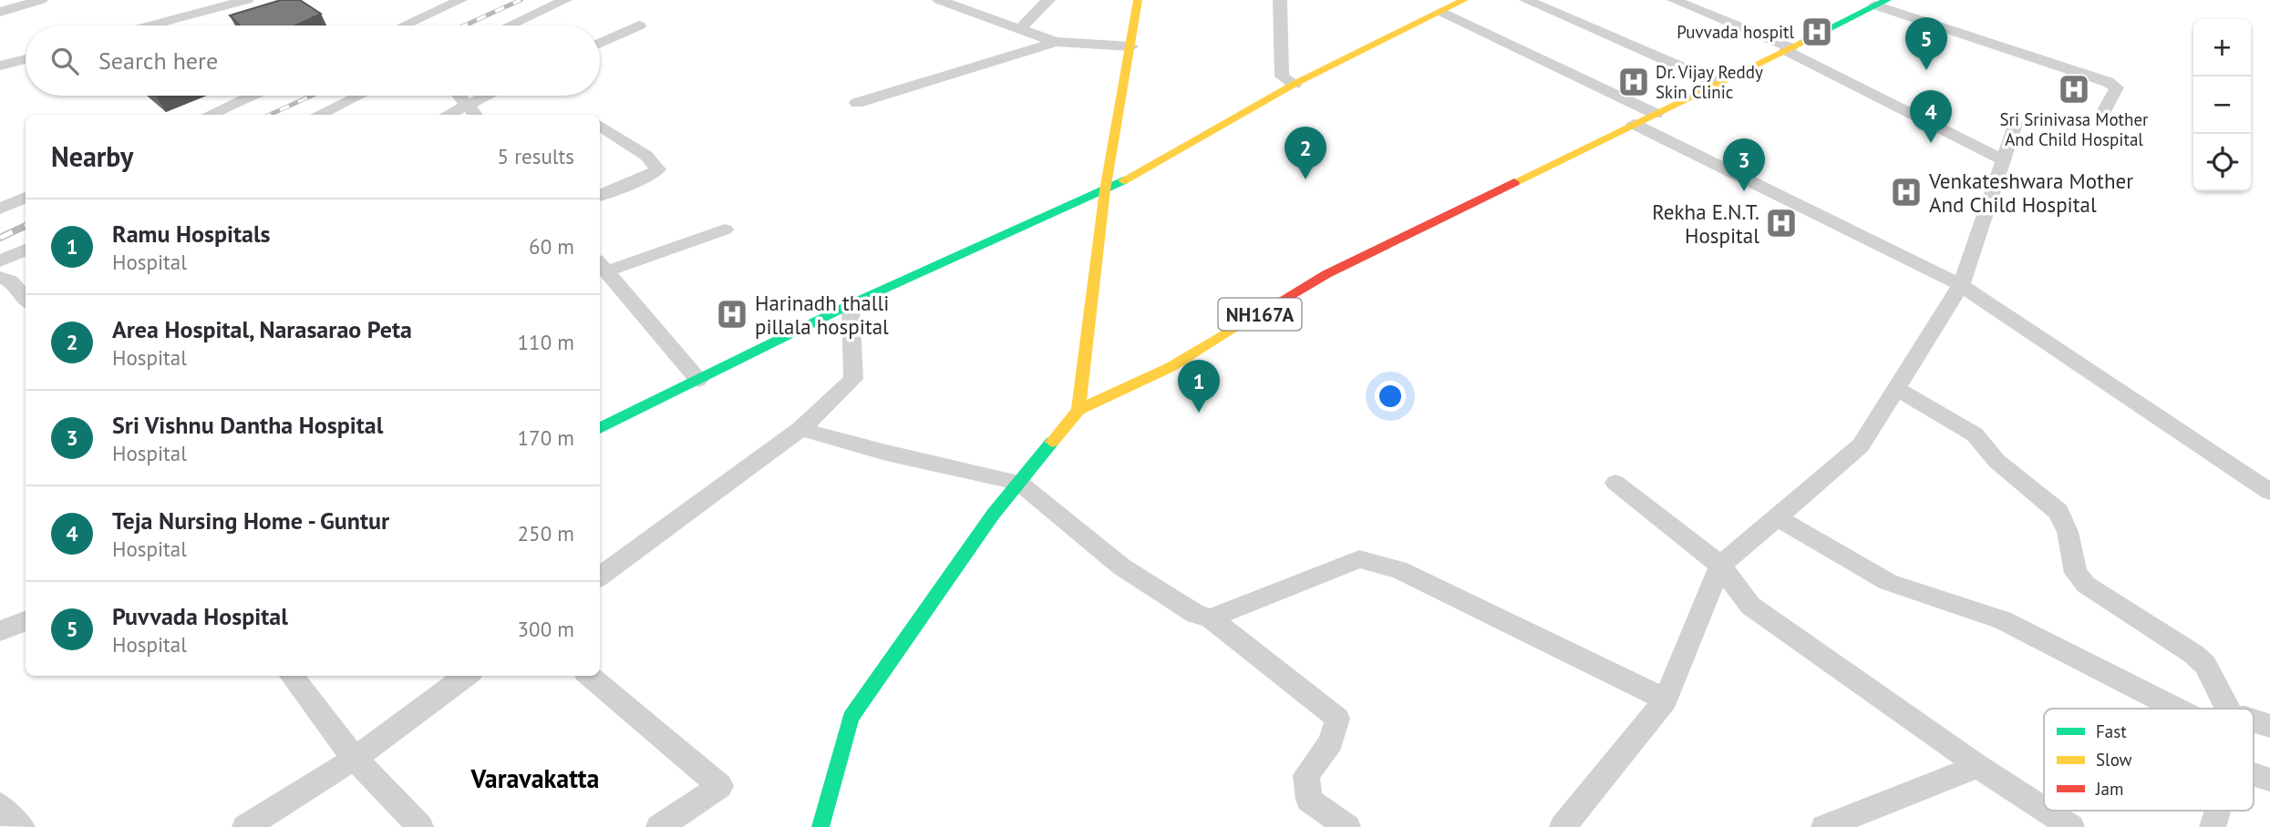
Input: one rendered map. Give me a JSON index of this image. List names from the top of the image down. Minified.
{"streets":{"main road":["NH167A"]},"districts":["Varavakatta"],"places":{"hospital":["Puvvada hospitl","Dr. Vijay Reddy Skin Clinic","Sri Srinivasa Mother And Child Hospital","Venkateshwara Mother And Child Hospital","Rekha E.N.T. Hospital","Harinadh thalli pillala hospital"]},"legend":["Fast","Slow","Jam"],"page":{"pins":["5","4","2","3","1"],"map_buttons":["+","−"],"search":"Search here","heading":["Nearby","5 results"],"list":[{"mark":"1","name":"Ramu Hospitals","note":"Hospital","value":"60 m"},{"mark":"2","name":"Area Hospital, Narasarao Peta","note":"Hospital","value":"110 m"},{"mark":"3","name":"Sri Vishnu Dantha Hospital","note":"Hospital","value":"170 m"},{"mark":"4","name":"Teja Nursing Home - Guntur","note":"Hospital","value":"250 m"},{"mark":"5","name":"Puvvada Hospital","note":"Hospital","value":"300 m"}]}}
